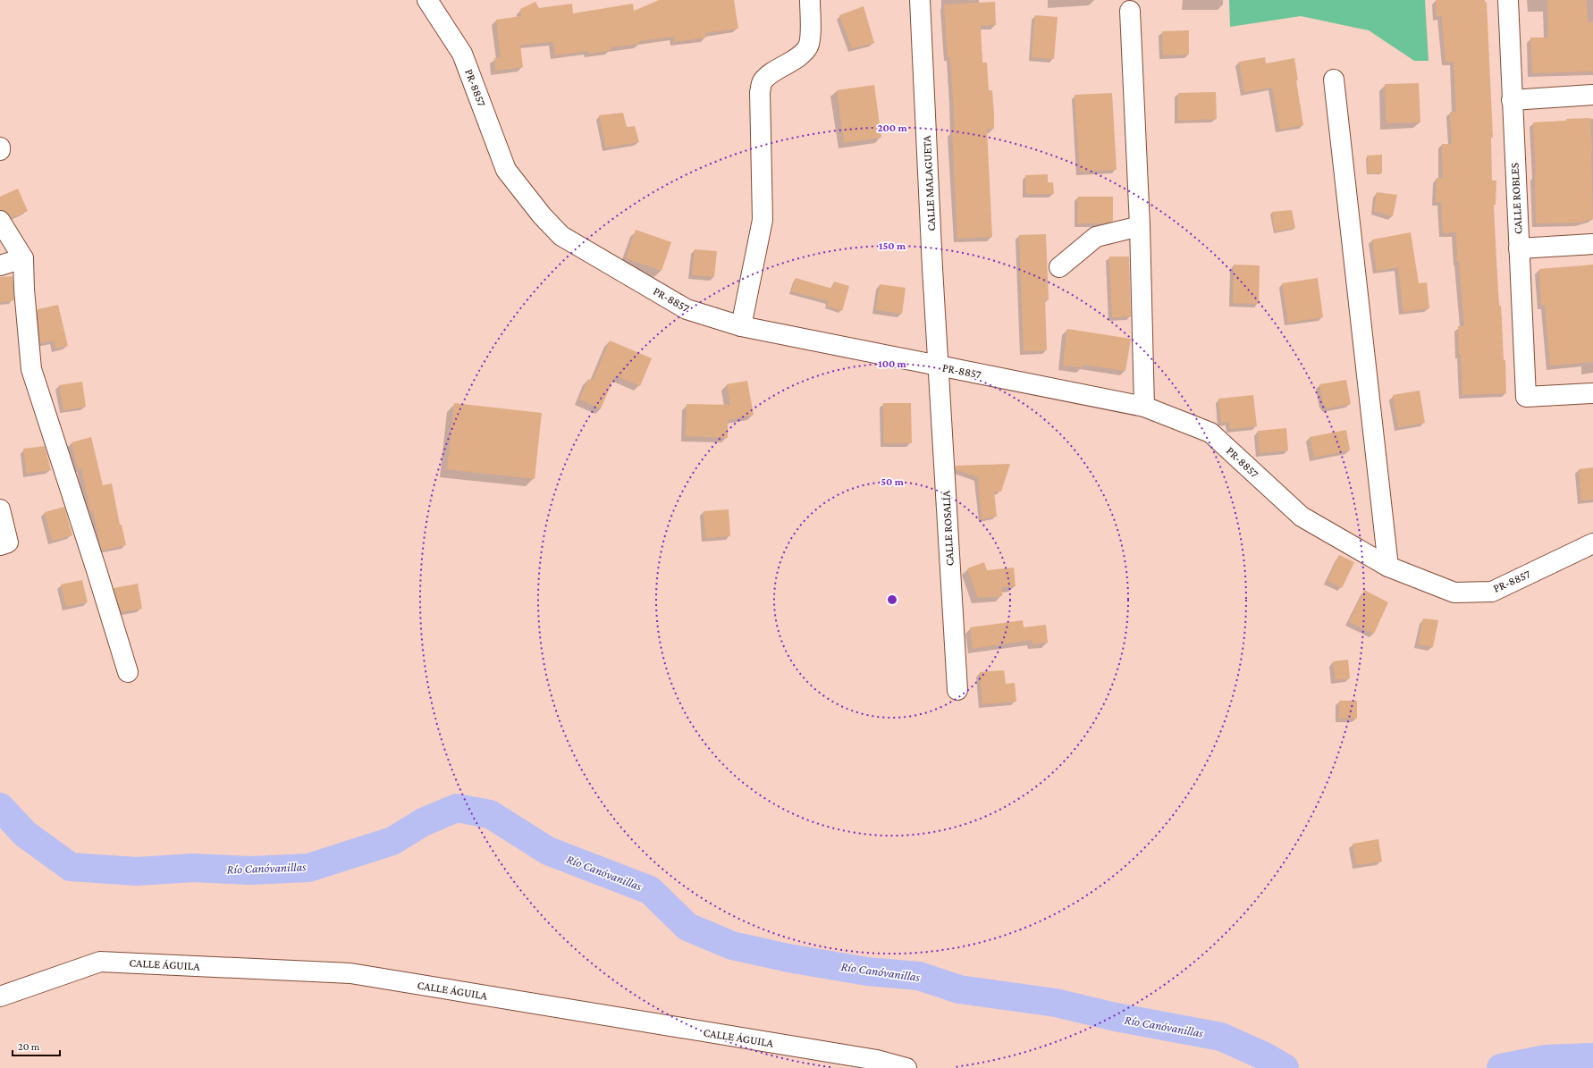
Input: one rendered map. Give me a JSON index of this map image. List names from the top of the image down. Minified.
{"streets":{"street":["PR-8857","CALLE MALAGUETA","CALLE ROBLES","CALLE ROSALÍA","CALLE ÁGUILA"]},"crossings":[["PR-8857","CALLE MALAGUETA"],["PR-8857","CALLE ROSALÍA"],["CALLE MALAGUETA","CALLE ROSALÍA"]],"water":["Río Canóvanillas"],"scale_bar":"20 m","rings":["200 m","150 m","100 m","50 m"]}
